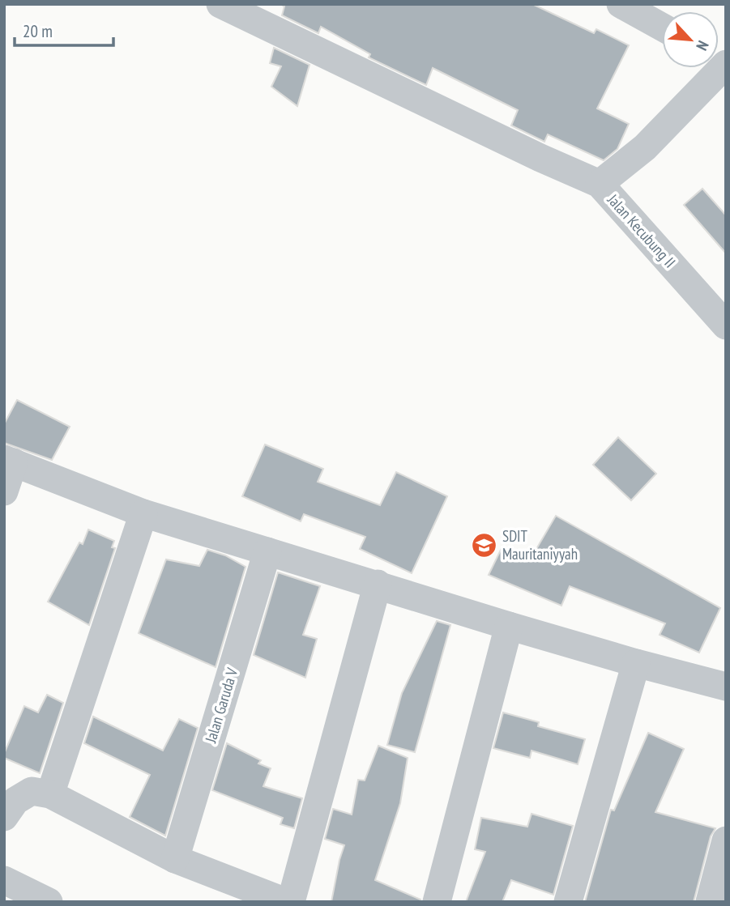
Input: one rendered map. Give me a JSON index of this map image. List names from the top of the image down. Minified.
{"streets":{"street":["Jalan Kecubung II","Jalan Garuda V"]},"places":{"school or university":["SDIT Mauritaniyyah"]},"scale_bar":"20 m","north":"bottom right"}
